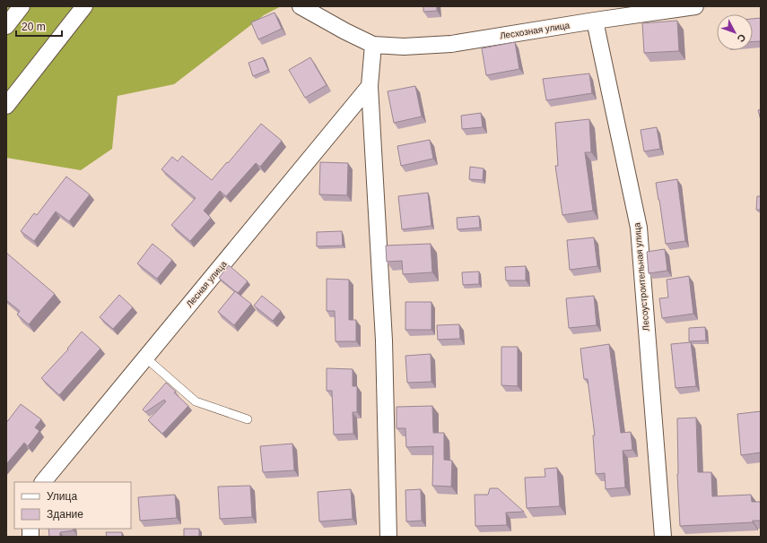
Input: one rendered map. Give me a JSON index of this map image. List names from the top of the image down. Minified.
{"streets":{"street":["Лесхозная улица","Лесоустроительная улица","Лесная улица"]},"crossings":[["Лесхозная улица","Лесоустроительная улица"]],"legend":["Улица","Здание"],"scale_bar":"20 m","north":"bottom right"}
